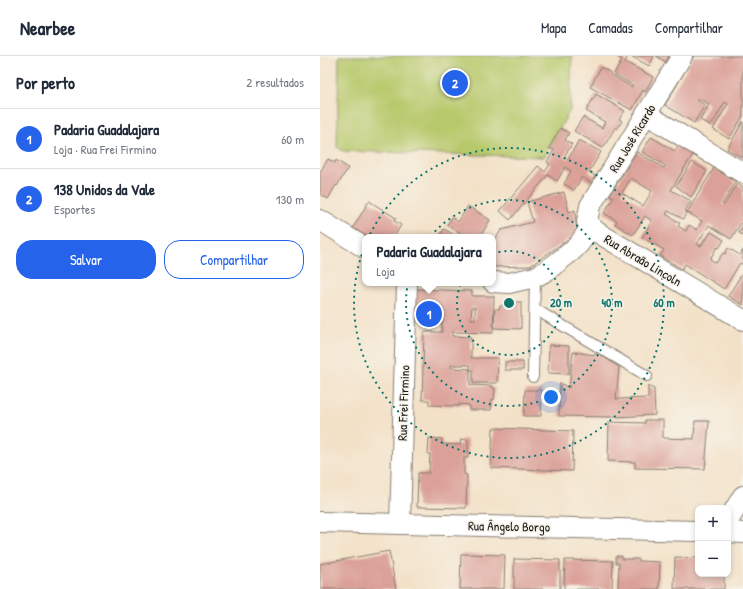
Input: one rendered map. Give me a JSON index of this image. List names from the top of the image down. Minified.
{"streets":{"street":["Rua José Ricardo","Rua Abraão Lincoln","Rua Frei Firmino","Rua Ângelo Borgo"]},"crossings":[["Rua José Ricardo","Rua Abraão Lincoln"],["Rua Frei Firmino","Rua Ângelo Borgo"]],"page":{"header":"Nearbee","nav":["Mapa","Camadas","Compartilhar"],"heading":["Por perto","2 resultados"],"pins":["2","1"],"list":[{"mark":"1","name":"Padaria Guadalajara","note":"Loja · Rua Frei Firmino","value":"60 m"},{"mark":"2","name":"138 Unidos da Vale","note":"Esportes","value":"130 m"}],"buttons":["Salvar","Compartilhar"],"popup":["Padaria Guadalajara","Loja"],"map_buttons":["+","−"]},"rings":["20 m","40 m","60 m"]}
